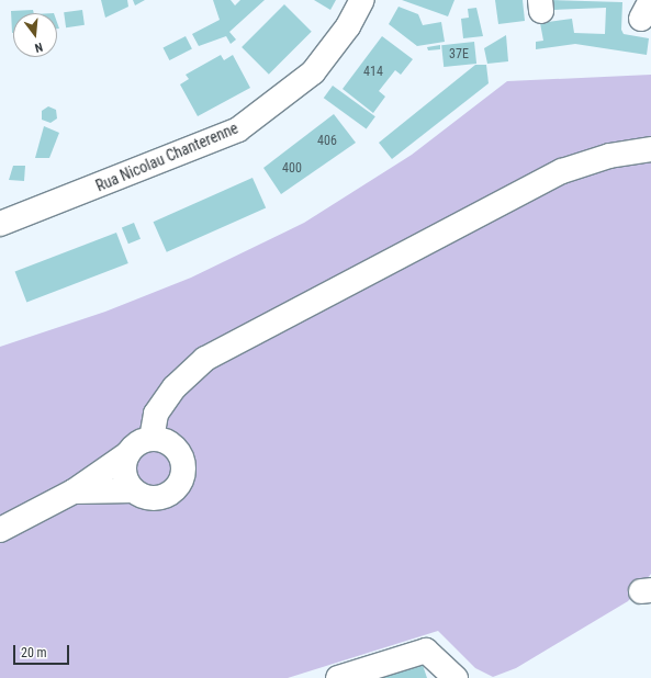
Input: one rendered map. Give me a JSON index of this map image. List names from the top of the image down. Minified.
{"streets":{"street":["Rua Nicolau Chanterenne"]},"house_numbers":["37E","414","406","400"],"scale_bar":"20 m","north":"bottom"}
